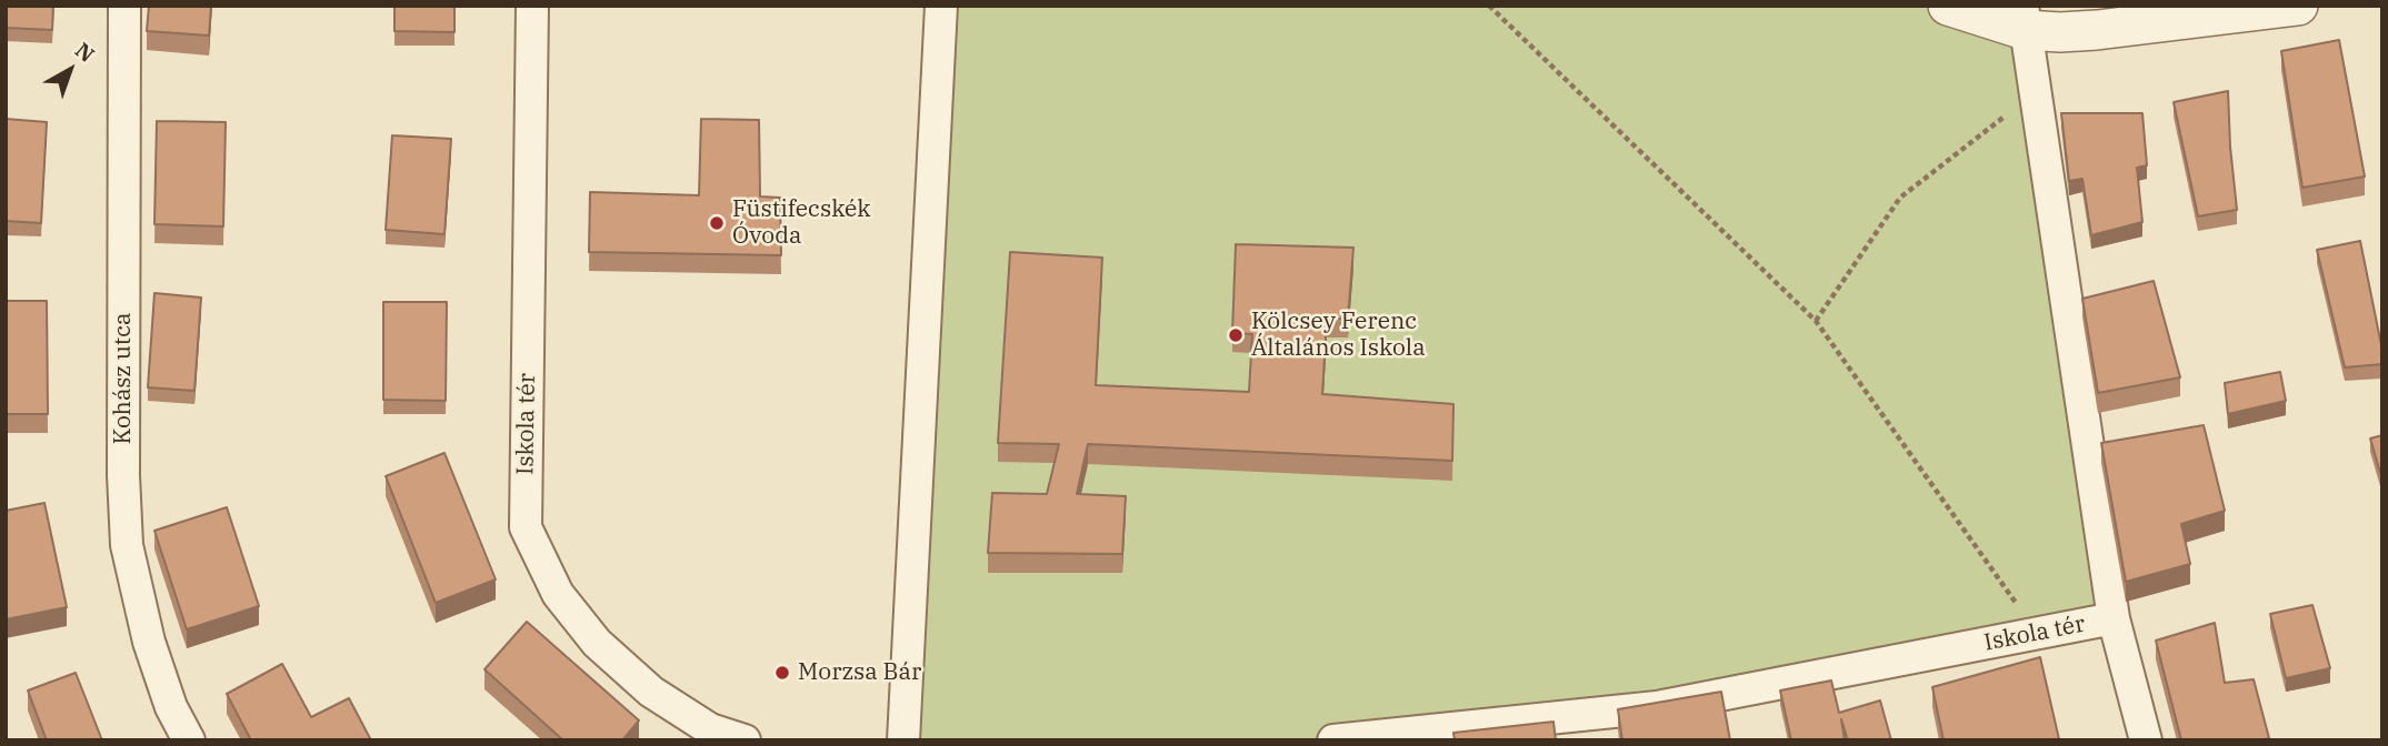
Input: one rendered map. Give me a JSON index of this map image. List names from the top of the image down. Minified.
{"streets":{"street":["Kohász utca","Iskola tér"]},"places":["Füstifecskék Óvoda","Kölcsey Ferenc Általános Iskola","Morzsa Bár"],"north":"top right"}
